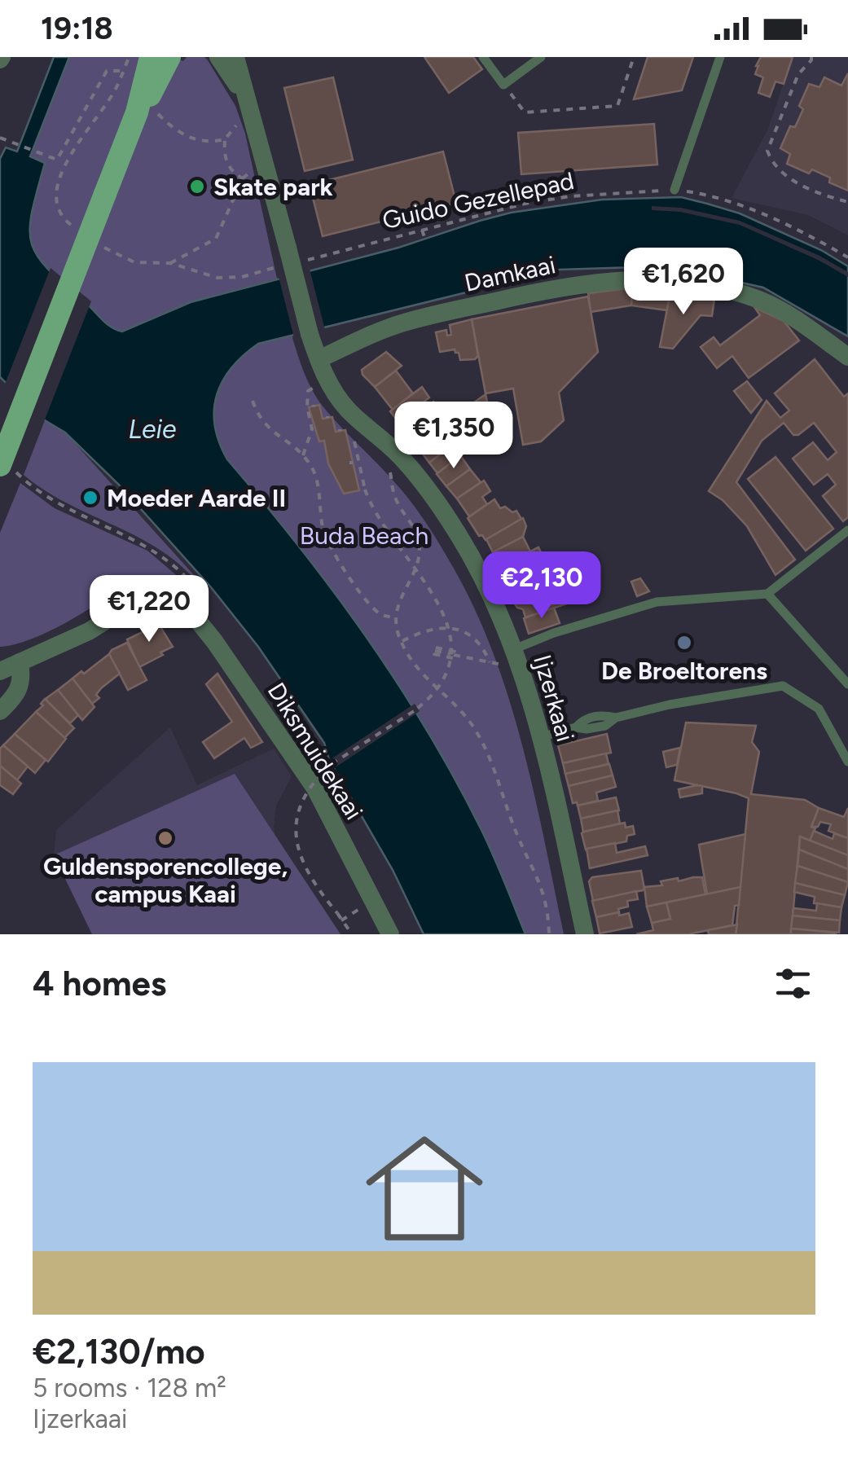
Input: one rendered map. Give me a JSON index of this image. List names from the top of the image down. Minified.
{"streets":{"street":["Damkaai","Ijzerkaai","Diksmuidekaai"],"path":["Guido Gezellepad"]},"crossings":[["Guido Gezellepad","Ijzerkaai"],["Damkaai","Ijzerkaai"]],"water":["Leie"],"parks":["Buda Beach"],"places":["Skate park","Moeder Aarde II","De Broeltorens","Guldensporencollege, campus Kaai"],"page":{"status":"19:18","price":["€1,620","€1,350","€2,130","€1,220"],"heading":"4 homes","list":[{"name":"€2,130/mo","note":"5 rooms · 128 m² · Ijzerkaai"}]}}
